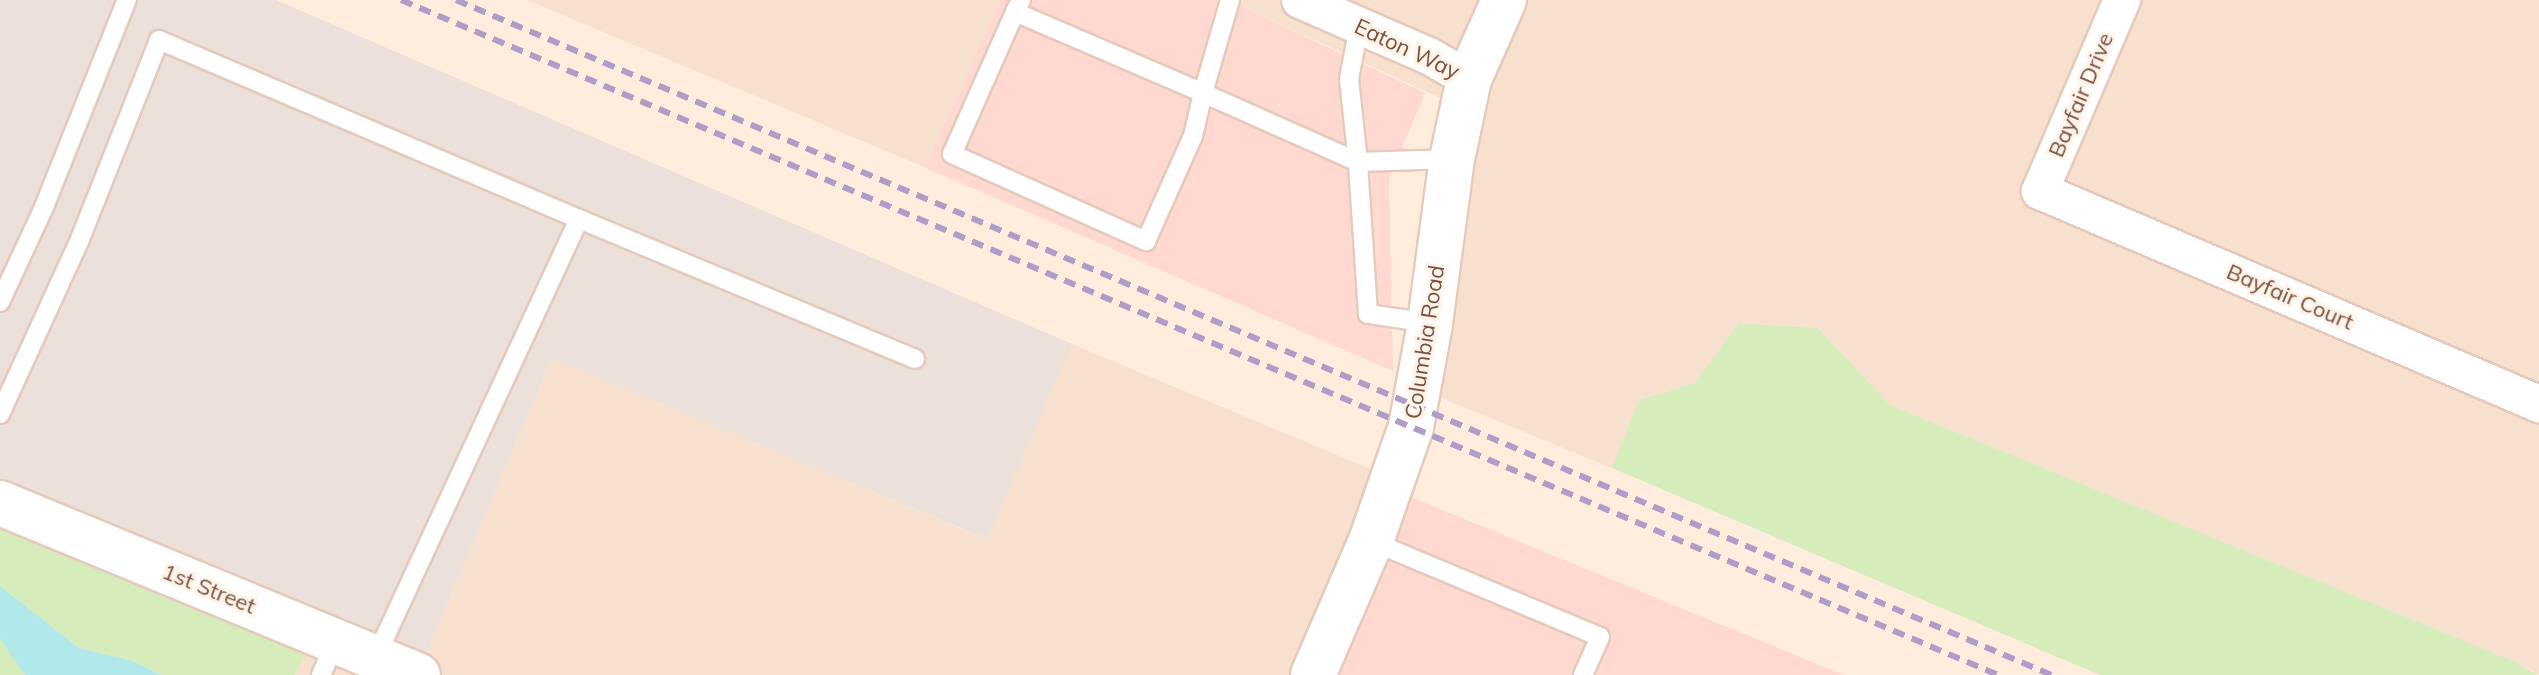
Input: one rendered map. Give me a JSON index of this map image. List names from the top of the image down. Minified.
{"streets":{"main road":["Columbia Road","1st Street"],"street":["Eaton Way","Bayfair Drive","Bayfair Court"]},"crossings":[["Eaton Way","Columbia Road"],["Bayfair Drive","Bayfair Court"]]}
